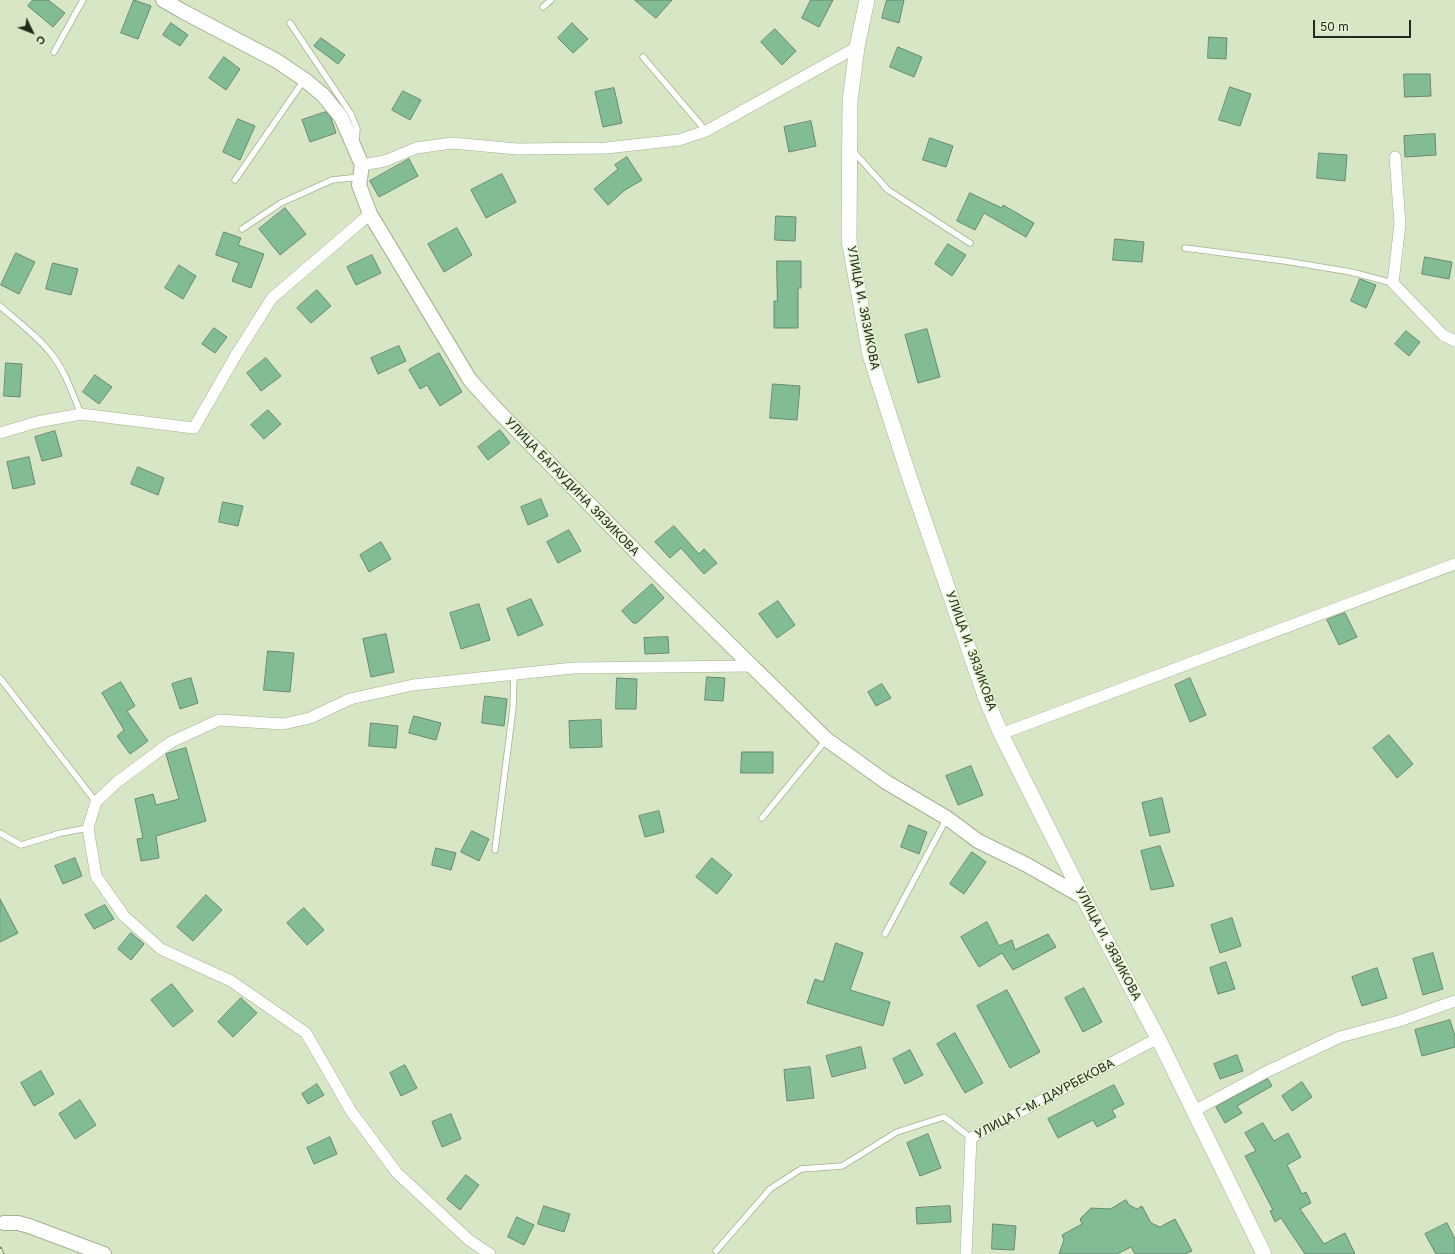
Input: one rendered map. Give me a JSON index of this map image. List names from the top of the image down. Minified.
{"streets":{"main road":["УЛИЦА И. ЗЯЗИКОВА"],"street":["УЛИЦА БАГАУДИНА ЗЯЗИКОВА","УЛИЦА Г-М. ДАУРБЕКОВА"]},"crossings":[["УЛИЦА И. ЗЯЗИКОВА","УЛИЦА БАГАУДИНА ЗЯЗИКОВА"],["УЛИЦА И. ЗЯЗИКОВА","УЛИЦА Г-М. ДАУРБЕКОВА"]],"scale_bar":"50 m","north":"bottom right"}
